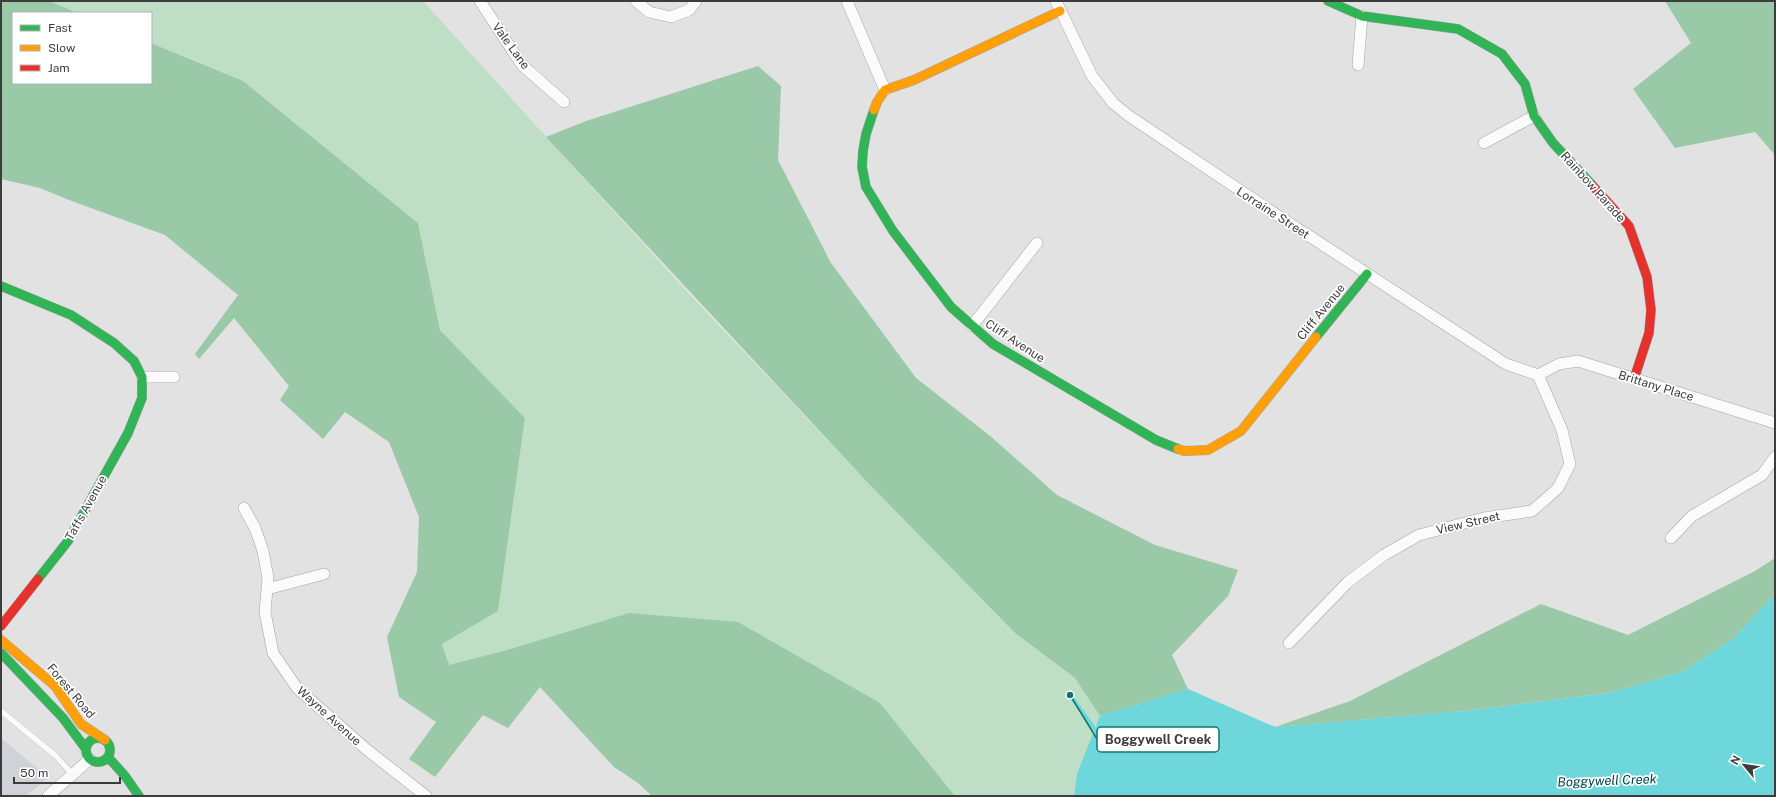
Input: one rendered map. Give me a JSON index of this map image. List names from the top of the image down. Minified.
{"streets":{"street":["Vale Lane","Rainbow Parade","Lorraine Street","Cliff Avenue","Brittany Place","Taffs Avenue","View Street","Forest Road","Wayne Avenue"]},"crossings":[["Rainbow Parade","Brittany Place"],["Lorraine Street","Cliff Avenue"],["Lorraine Street","Brittany Place"],["Lorraine Street","View Street"],["Brittany Place","View Street"]],"water":["Boggywell Creek"],"places":["Boggywell Creek"],"legend":["Fast","Slow","Jam"],"scale_bar":"50 m","north":"top left"}
